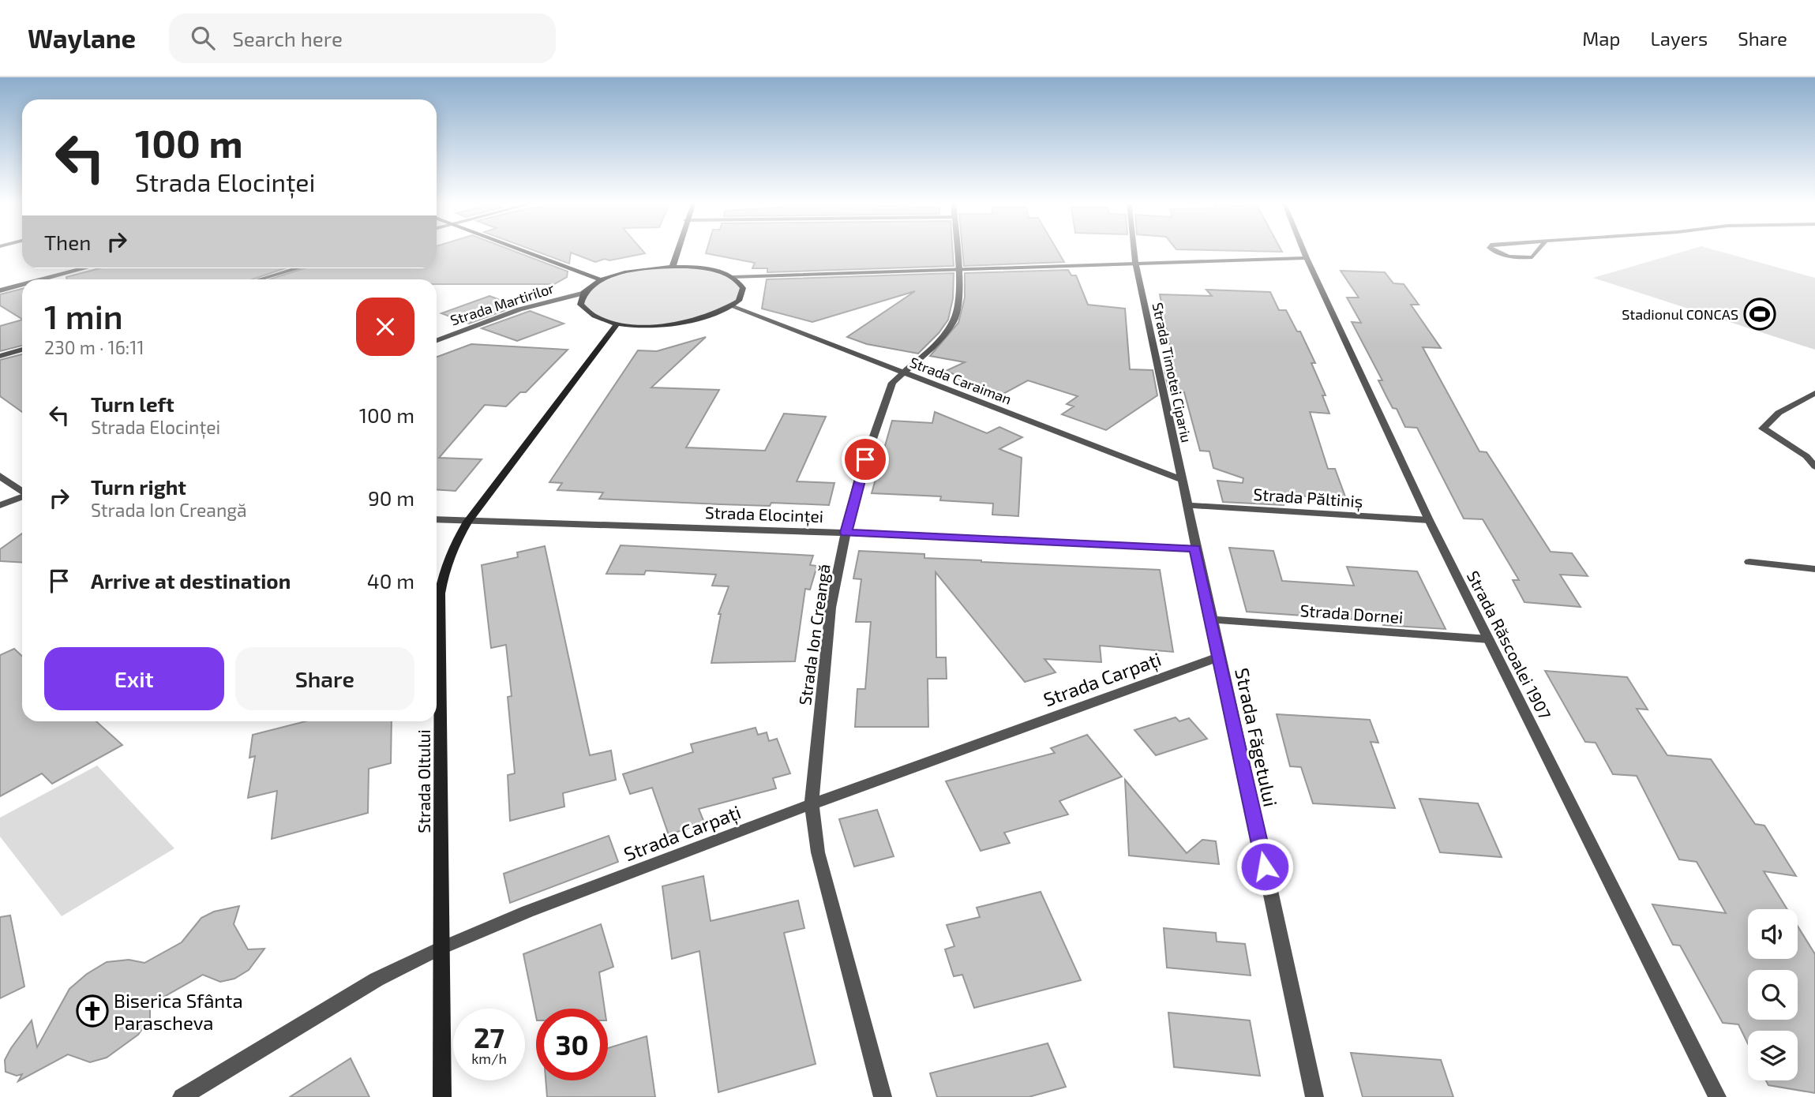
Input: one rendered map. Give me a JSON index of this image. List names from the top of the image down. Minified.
{"streets":{"main road":["Strada Oltului"],"street":["Strada Martirilor","Strada Timotei Cipariu","Strada Caraiman","Strada Păltiniș","Strada Elocinței","Strada Dornei","Strada Ion Creangă","Strada Răscoalei 1907","Strada Carpați","Strada Făgetului"]},"crossings":[["Strada Timotei Cipariu","Strada Caraiman"],["Strada Timotei Cipariu","Strada Păltiniș"],["Strada Timotei Cipariu","Strada Elocinței"],["Strada Timotei Cipariu","Strada Făgetului"],["Strada Caraiman","Strada Ion Creangă"],["Strada Păltiniș","Strada Răscoalei 1907"],["Strada Elocinței","Strada Ion Creangă"],["Strada Elocinței","Strada Făgetului"],["Strada Elocinței","Strada Oltului"],["Strada Dornei","Strada Răscoalei 1907"],["Strada Dornei","Strada Făgetului"],["Strada Ion Creangă","Strada Carpați"],["Strada Carpați","Strada Făgetului"],["Strada Carpați","Strada Oltului"]],"places":{"sports":["Stadionul CONCAS"],"church":["Biserica Sfânta Parascheva"]},"page":{"header":"Waylane","search":"Search here","nav":["Map","Layers","Share"],"turn":["100 m","Strada Elocinței"],"then":"Then","heading":["1 min","230 m · 16:11"],"list":[{"name":"Turn left","note":"Strada Elocinței","value":"100 m"},{"name":"Turn right","note":"Strada Ion Creangă","value":"90 m"},{"name":"Arrive at destination","value":"40 m"}],"buttons":["Exit","Share"],"speed":"27 km/h","limit":"30"}}
